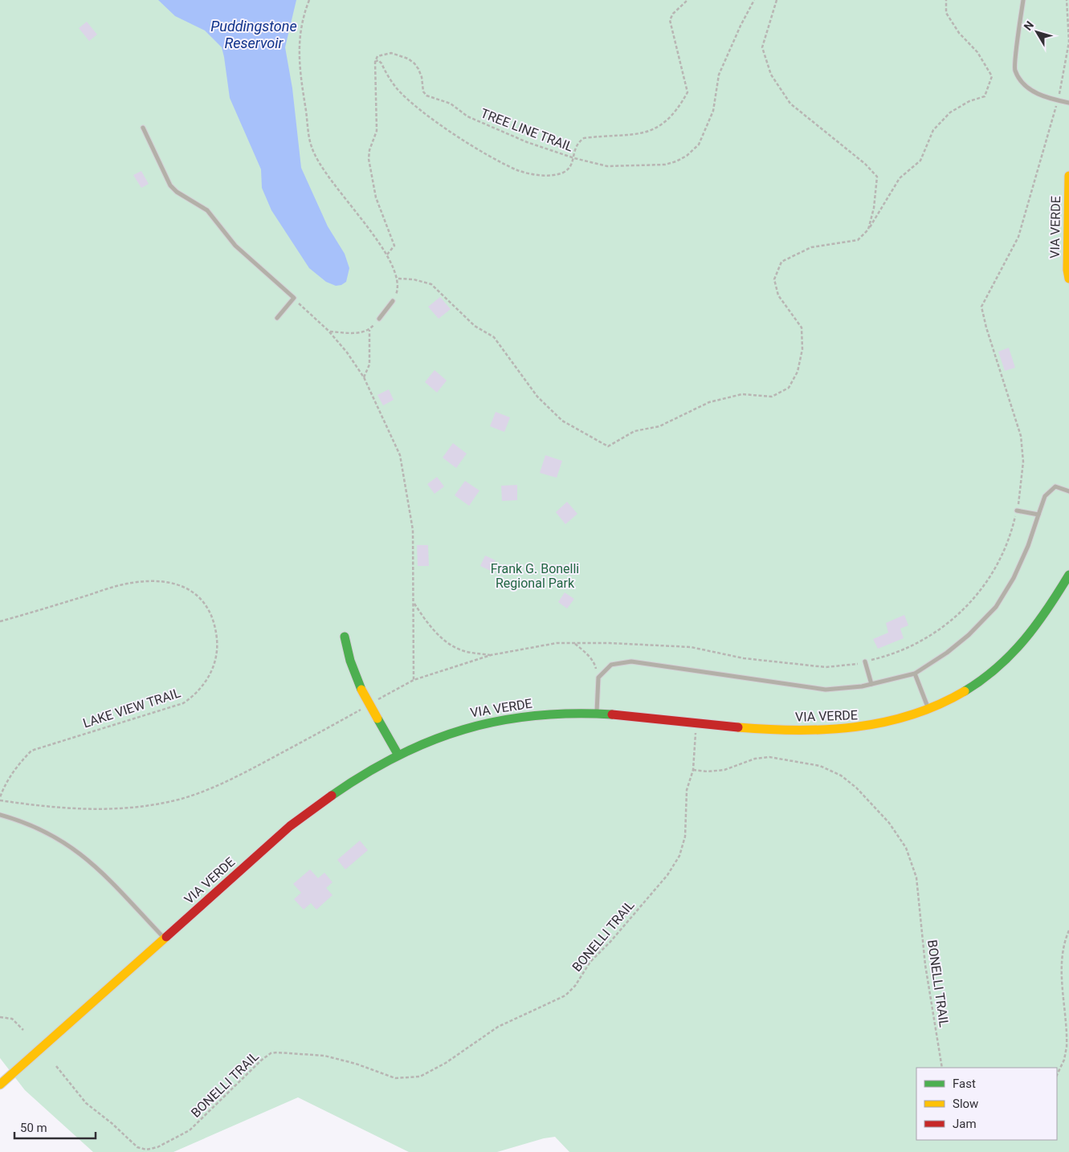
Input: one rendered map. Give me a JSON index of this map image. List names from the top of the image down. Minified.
{"streets":{"main road":["VIA VERDE"],"path":["TREE LINE TRAIL","LAKE VIEW TRAIL","BONELLI TRAIL"]},"water":["Puddingstone Reservoir"],"parks":["Frank G. Bonelli Regional Park"],"legend":["Fast","Slow","Jam"],"scale_bar":"50 m","north":"top left"}
